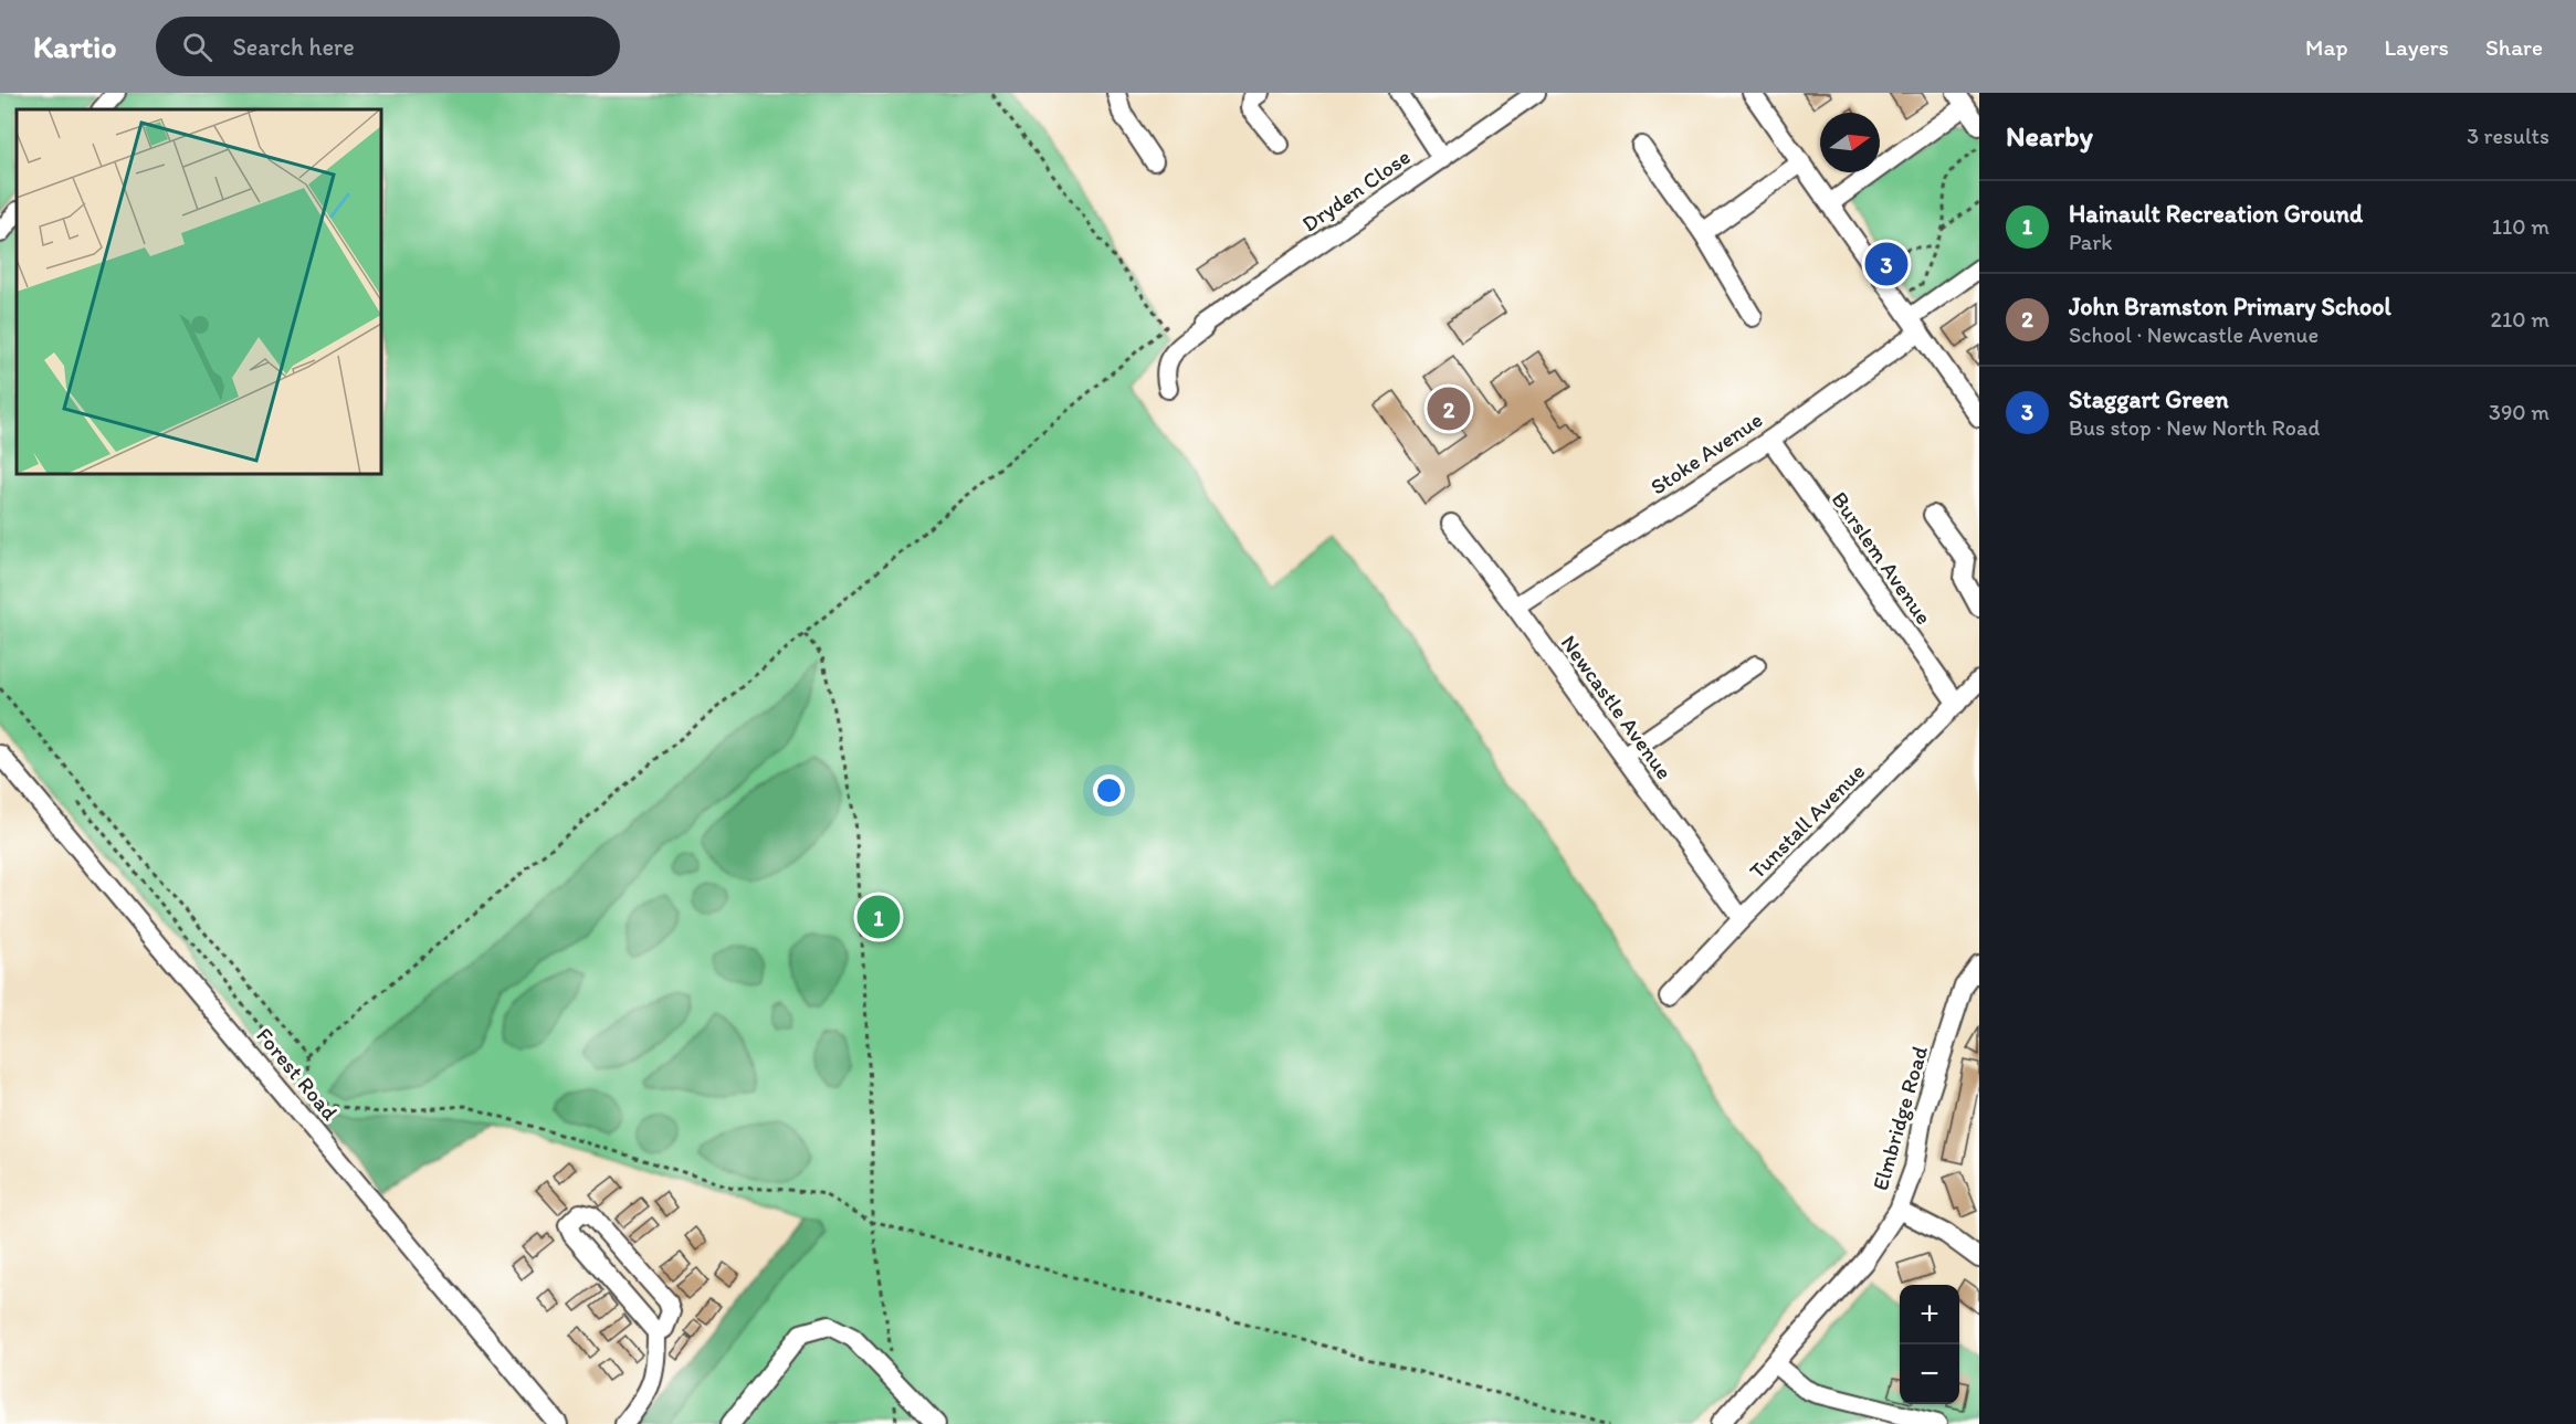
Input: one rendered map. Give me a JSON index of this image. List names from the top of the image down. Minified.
{"streets":{"street":["Dryden Close","Stoke Avenue","Burslem Avenue","Newcastle Avenue","Tunstall Avenue","Forest Road","Elmbridge Road"]},"crossings":[["Stoke Avenue","Burslem Avenue"],["Stoke Avenue","Newcastle Avenue"],["Burslem Avenue","Tunstall Avenue"],["Newcastle Avenue","Tunstall Avenue"]],"north":"right","page":{"header":"Kartio","search":"Search here","nav":["Map","Layers","Share"],"heading":["Nearby","3 results"],"list":[{"mark":"1","name":"Hainault Recreation Ground","note":"Park","value":"110 m"},{"mark":"2","name":"John Bramston Primary School","note":"School · Newcastle Avenue","value":"210 m"},{"mark":"3","name":"Staggart Green","note":"Bus stop · New North Road","value":"390 m"}],"pins":["3","2","1"],"map_buttons":["+","−"]}}
